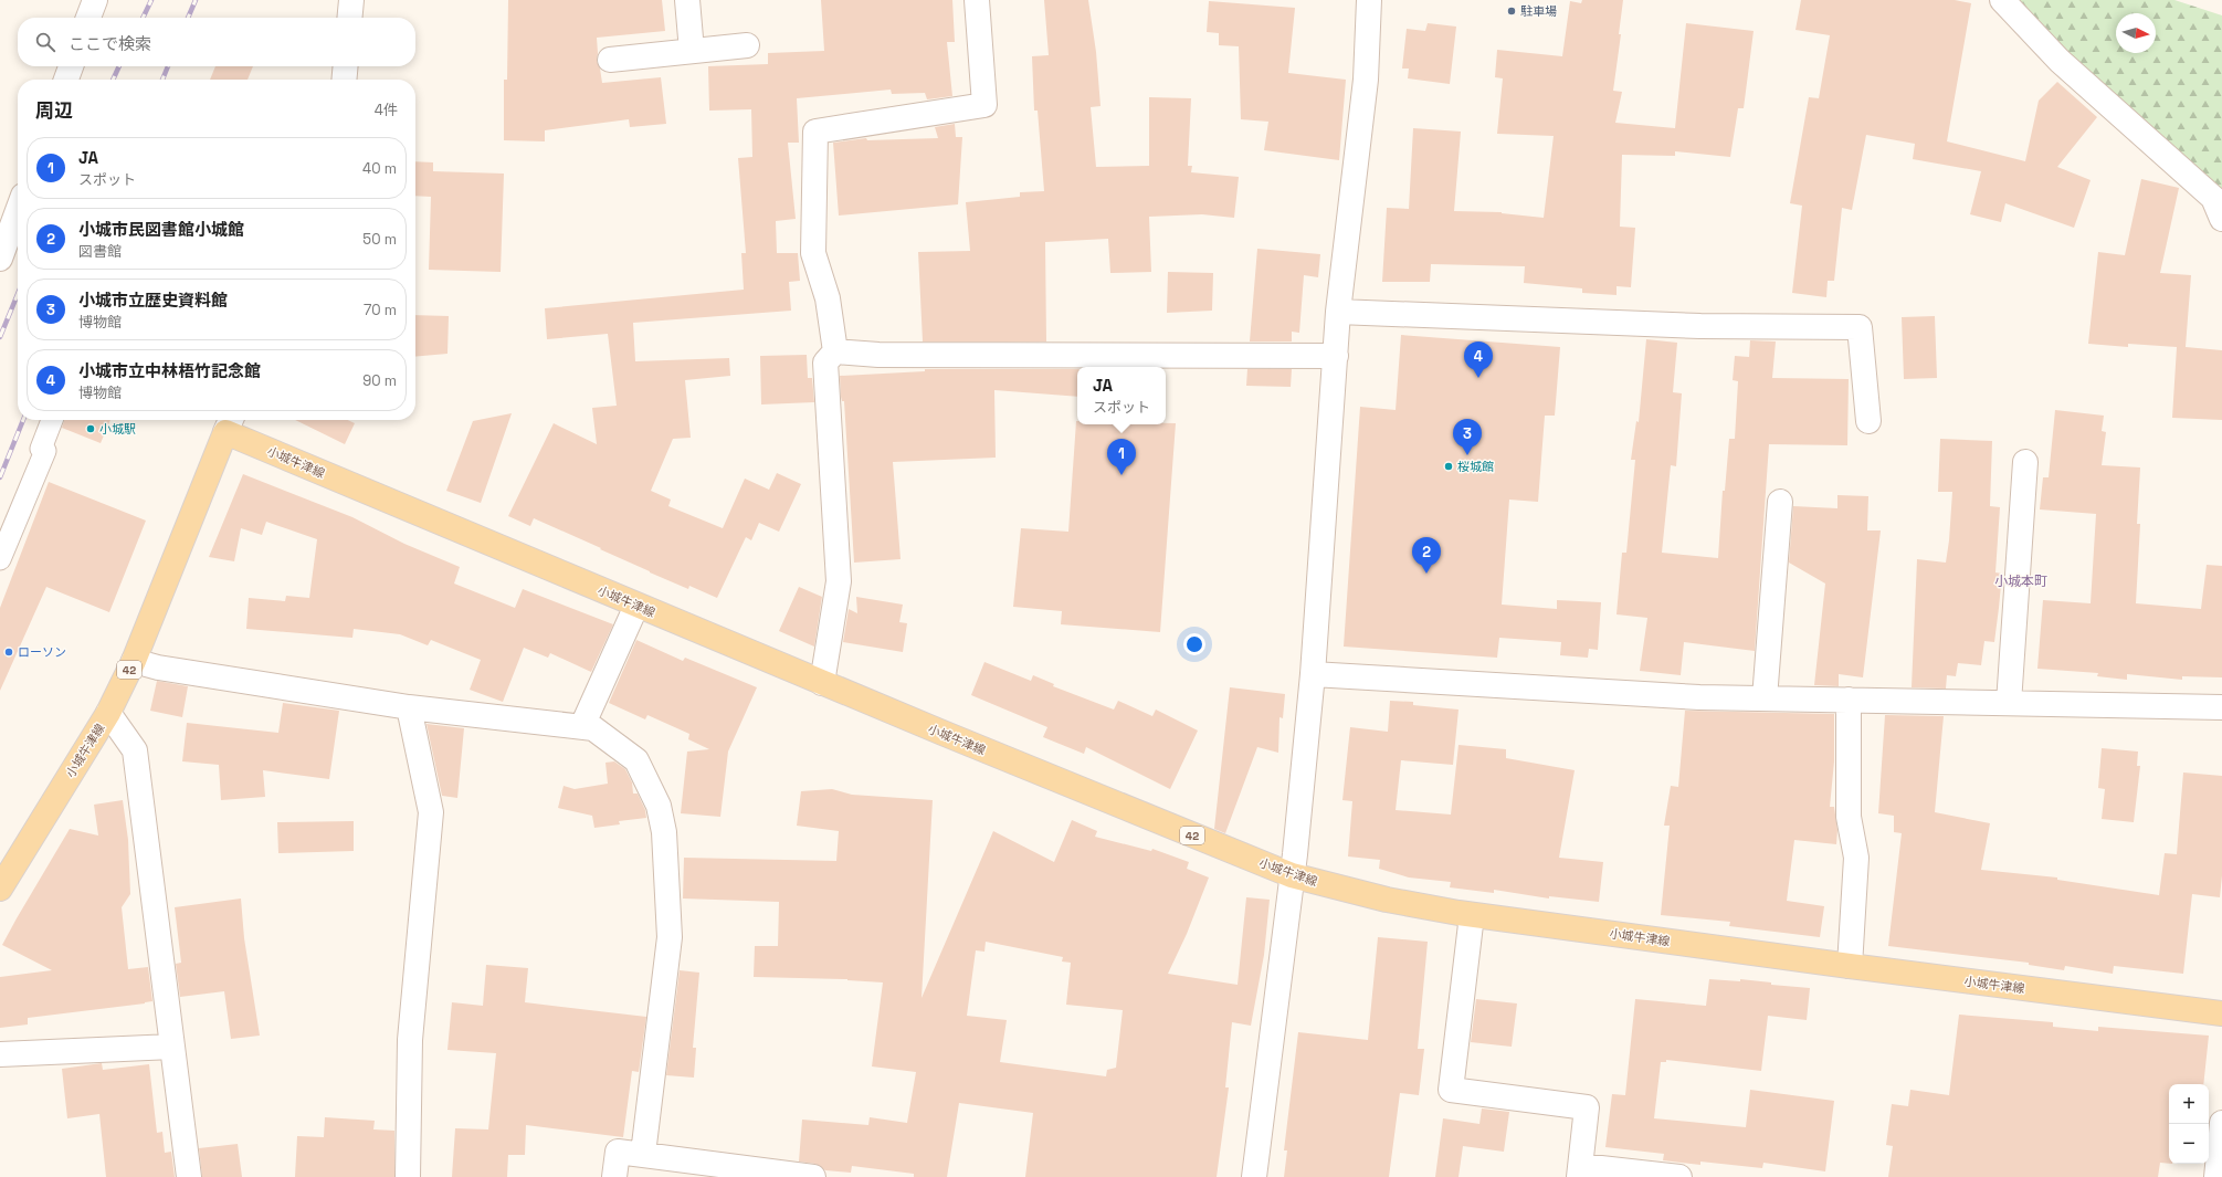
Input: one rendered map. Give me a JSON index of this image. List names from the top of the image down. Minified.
{"streets":{"main road":["小城牛津線","42"]},"districts":["小城本町"],"places":["駐車場","小城駅","桜城館","ローソン"],"north":"right","page":{"search":"ここで検索","heading":["周辺","4件"],"list":[{"mark":"1","name":"JA","note":"スポット","value":"40 m"},{"mark":"2","name":"小城市民図書館小城館","note":"図書館","value":"50 m"},{"mark":"3","name":"小城市立歴史資料館","note":"博物館","value":"70 m"},{"mark":"4","name":"小城市立中林梧竹記念館","note":"博物館","value":"90 m"}],"pins":["4","3","1","2"],"popup":["JA","スポット"],"map_buttons":["+","−"]}}
